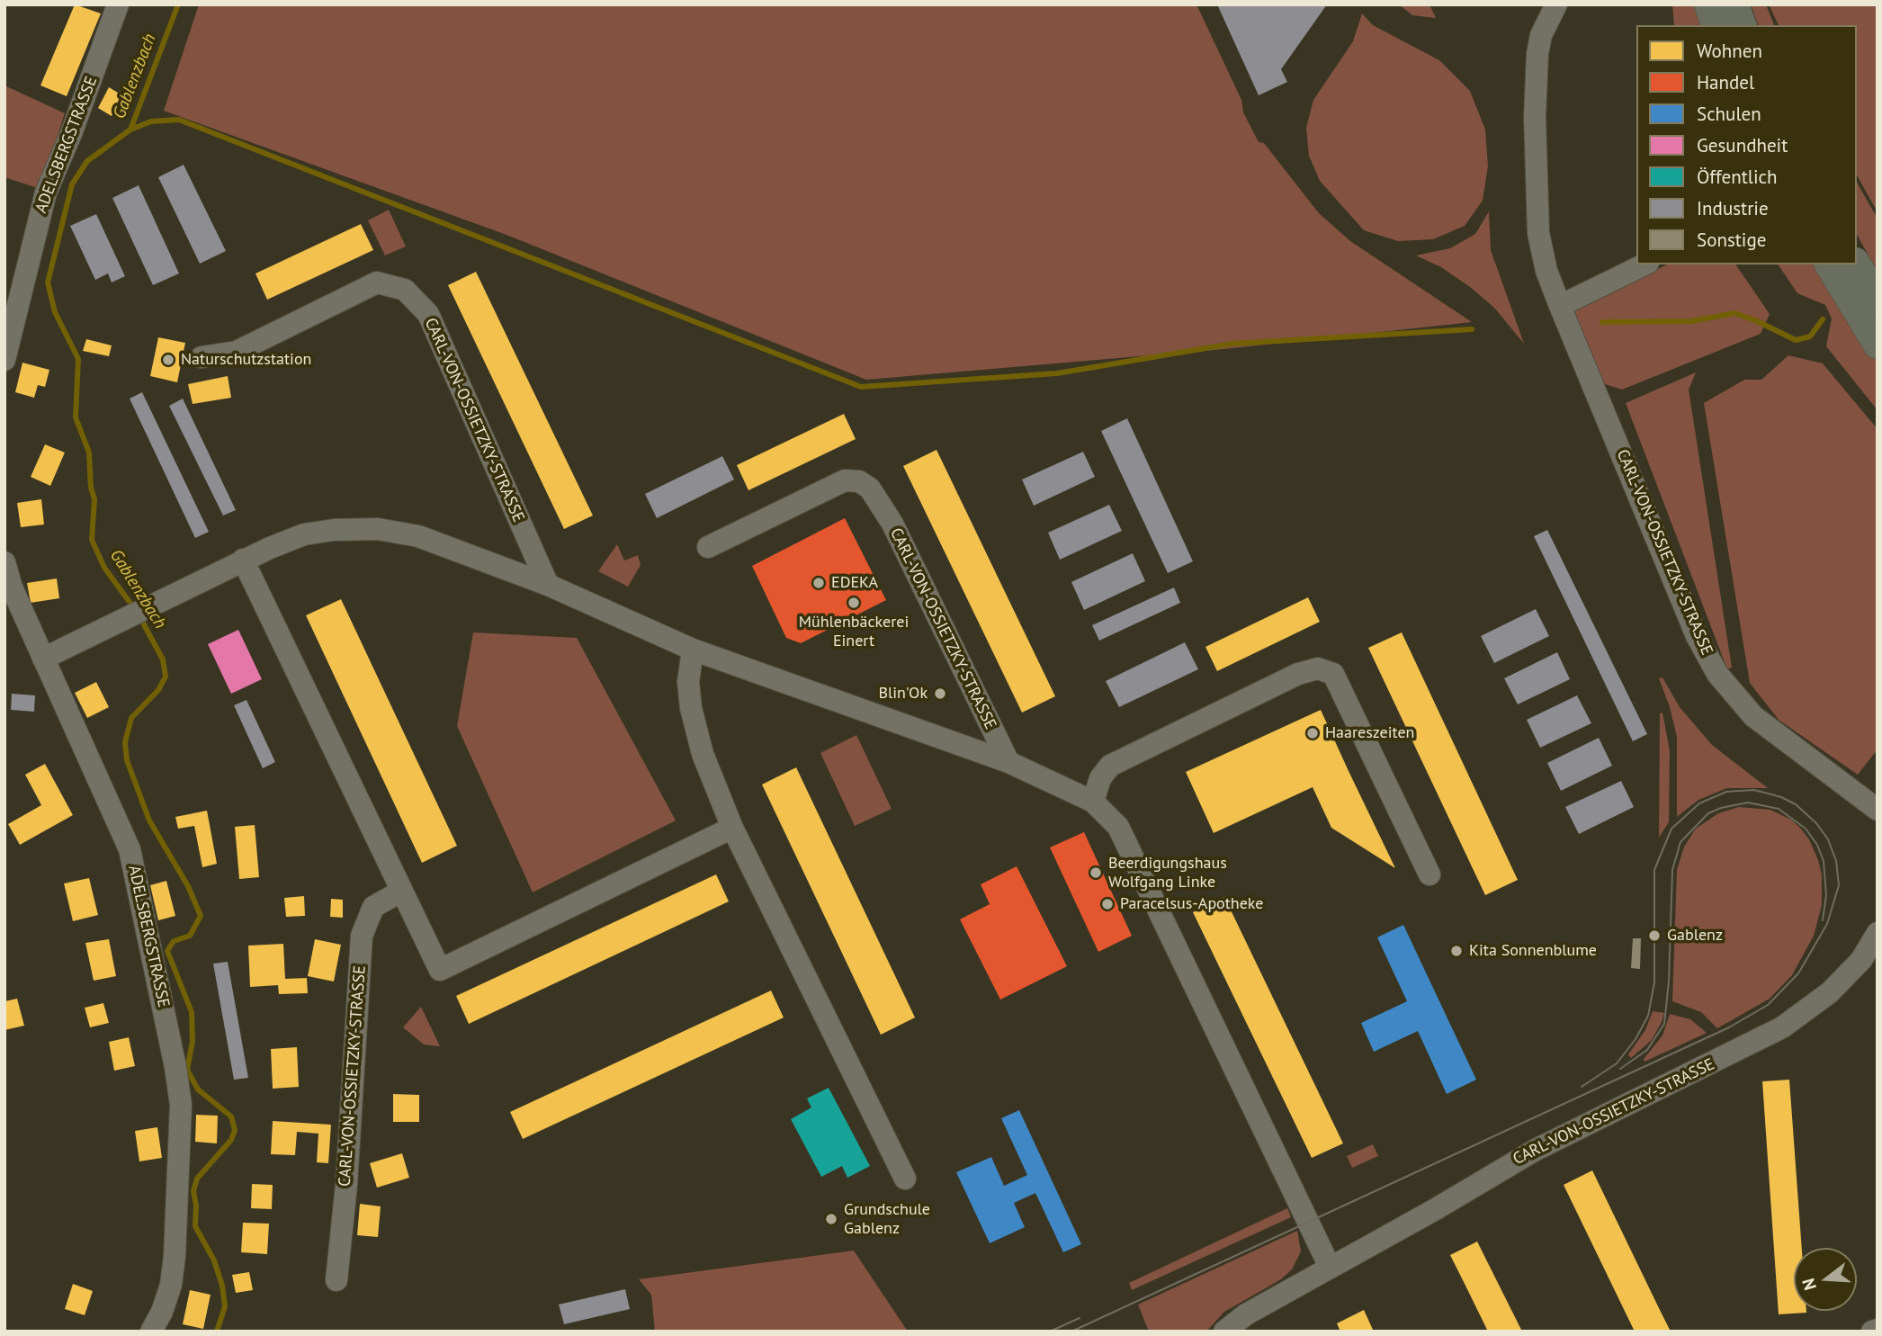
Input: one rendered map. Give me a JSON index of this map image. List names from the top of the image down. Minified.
{"streets":{"street":["ADELSBERGSTRASSE","CARL-VON-OSSIETZKY-STRASSE"]},"crossings":[["ADELSBERGSTRASSE","CARL-VON-OSSIETZKY-STRASSE"]],"water":["Gablenzbach"],"places":["Naturschutzstation","EDEKA","Mühlenbäckerei Einert","Blin'Ok","Haareszeiten","Beerdigungshaus Wolfgang Linke","Paracelsus-Apotheke","Gablenz","Kita Sonnenblume","Grundschule Gablenz"],"legend":["Wohnen","Handel","Schulen","Gesundheit","Öffentlich","Industrie","Sonstige"],"north":"left"}
